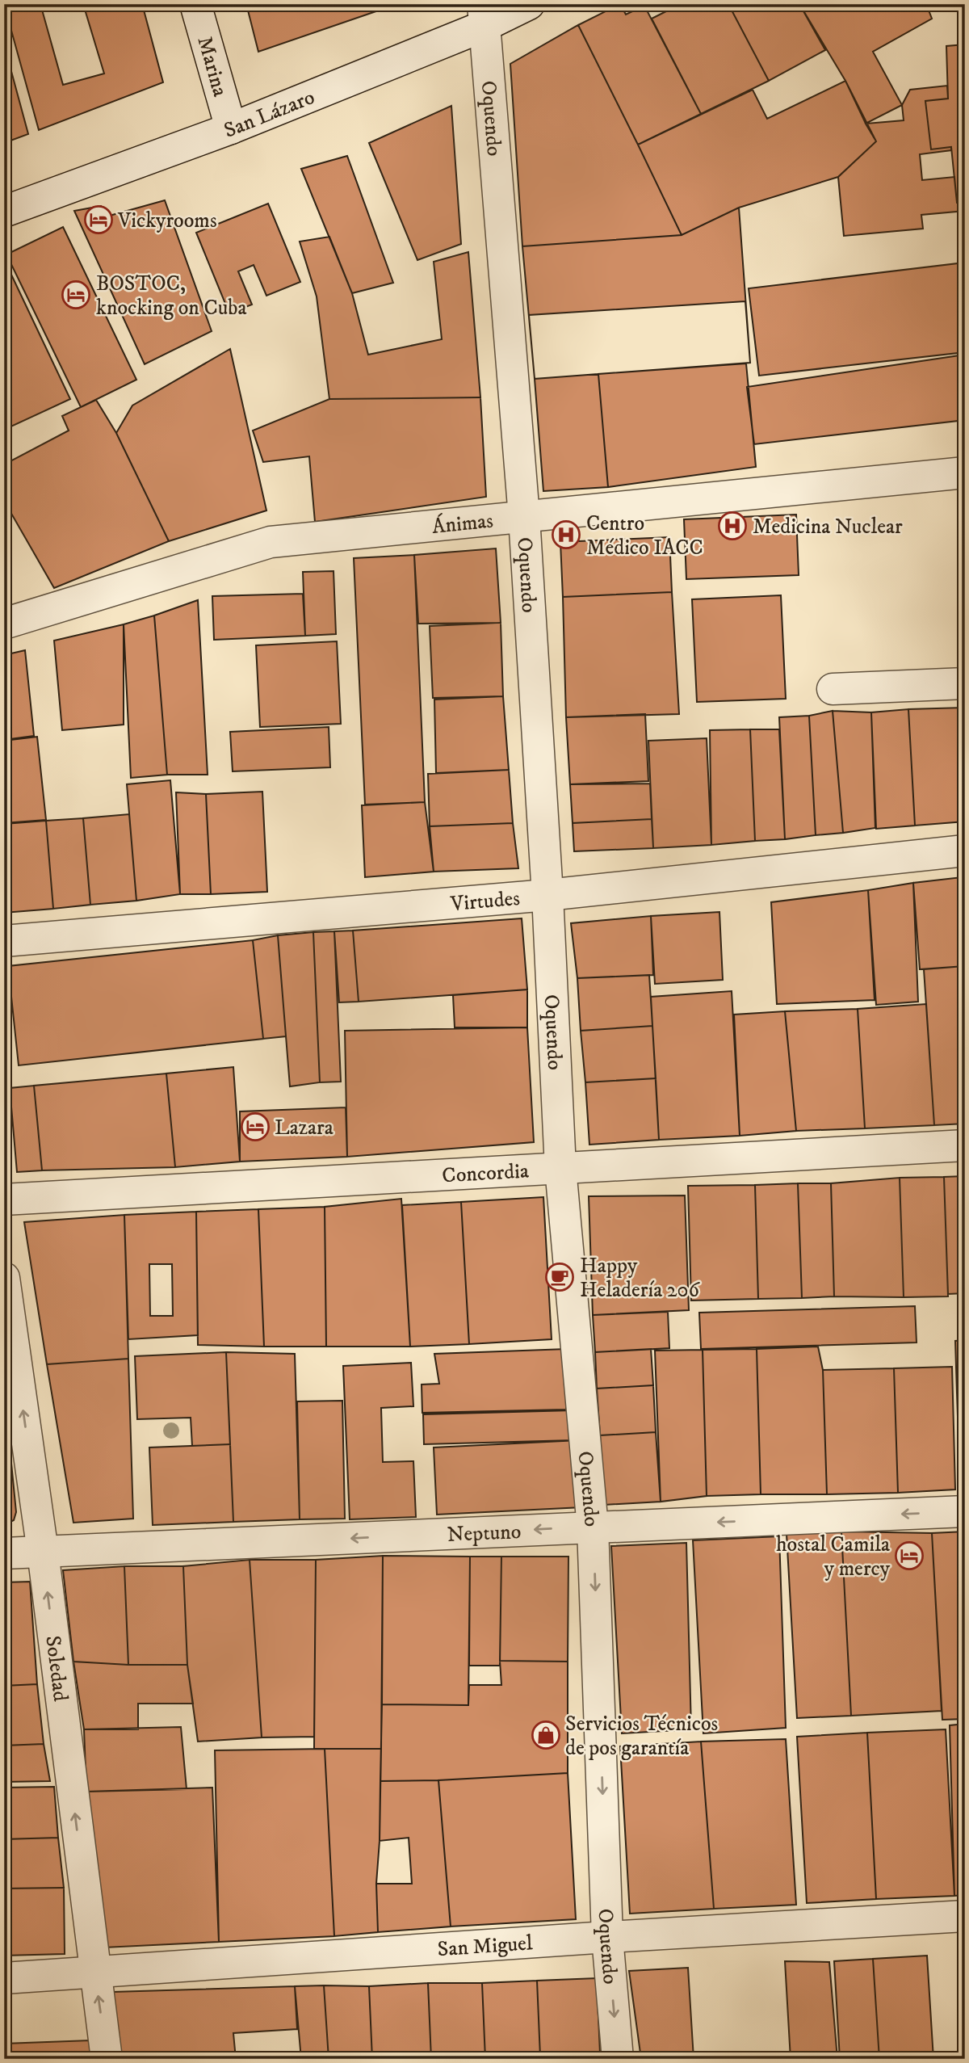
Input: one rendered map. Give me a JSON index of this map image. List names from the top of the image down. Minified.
{"streets":{"street":["Marina","San Lázaro","Oquendo","Ánimas","Virtudes","Concordia","Neptuno","Soledad","San Miguel"]},"crossings":[["Marina","San Lázaro"],["San Lázaro","Oquendo"],["Oquendo","Ánimas"],["Oquendo","Virtudes"],["Oquendo","Concordia"],["Oquendo","Neptuno"],["Oquendo","San Miguel"],["Neptuno","Soledad"],["Soledad","San Miguel"]],"one_way":["Neptuno","Soledad"],"places":{"hotel":["Vickyrooms","BOSTOC, knocking on Cuba","Lazara","hostal Camila y mercy"],"hospital":["Medicina Nuclear","Centro Médico IACC"],"cafe":["Happy Heladería 206"],"shop":["Servicios Técnicos de pos garantía"]}}
